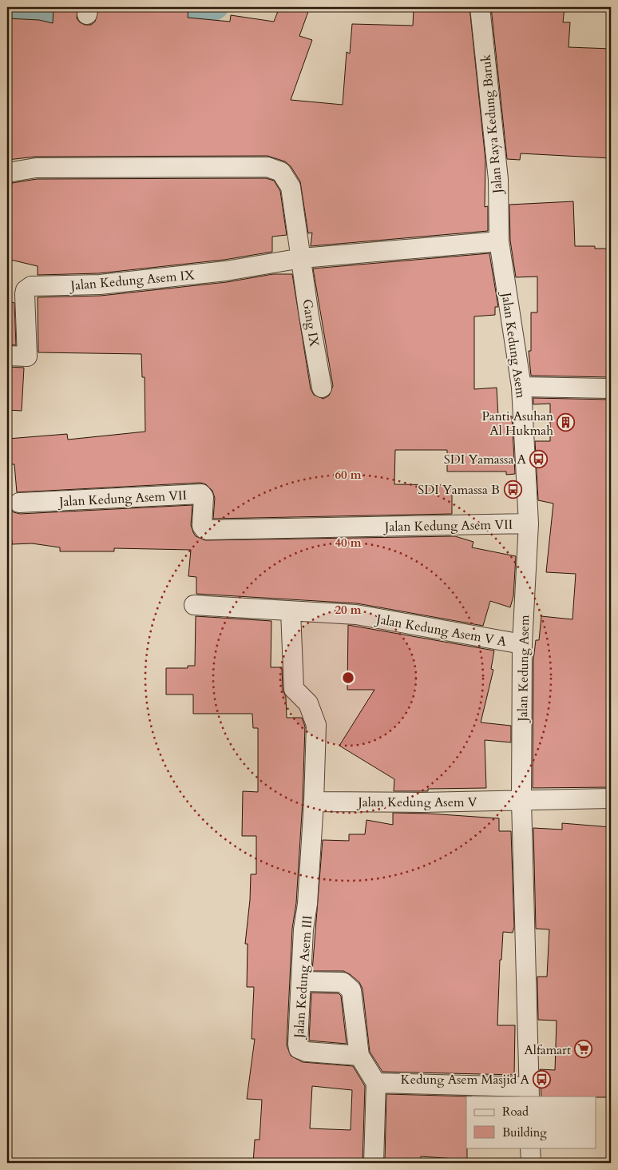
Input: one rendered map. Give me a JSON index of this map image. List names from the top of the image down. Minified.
{"streets":{"street":["Jalan Raya Kedung Baruk","Jalan Kedung Asem IX","Gang IX","Jalan Kedung Asem","Jalan Kedung Asem VII","Jalan Kedung Asem V A","Jalan Kedung Asem V","Jalan Kedung Asem III"]},"crossings":[["Jalan Raya Kedung Baruk","Jalan Kedung Asem IX"],["Jalan Raya Kedung Baruk","Jalan Kedung Asem"],["Jalan Kedung Asem IX","Gang IX"],["Jalan Kedung Asem IX","Jalan Kedung Asem"],["Jalan Kedung Asem","Jalan Kedung Asem VII"],["Jalan Kedung Asem","Jalan Kedung Asem V A"],["Jalan Kedung Asem","Jalan Kedung Asem V"],["Jalan Kedung Asem V A","Jalan Kedung Asem III"],["Jalan Kedung Asem V","Jalan Kedung Asem III"]],"places":{"building":["Panti Asuhan Al Hukmah"],"bus stop":["SDI Yamassa A","SDI Yamassa B","Kedung Asem Masjid A"],"supermarket":["Alfamart"]},"legend":["Road","Building"],"rings":["60 m","40 m","20 m"]}
